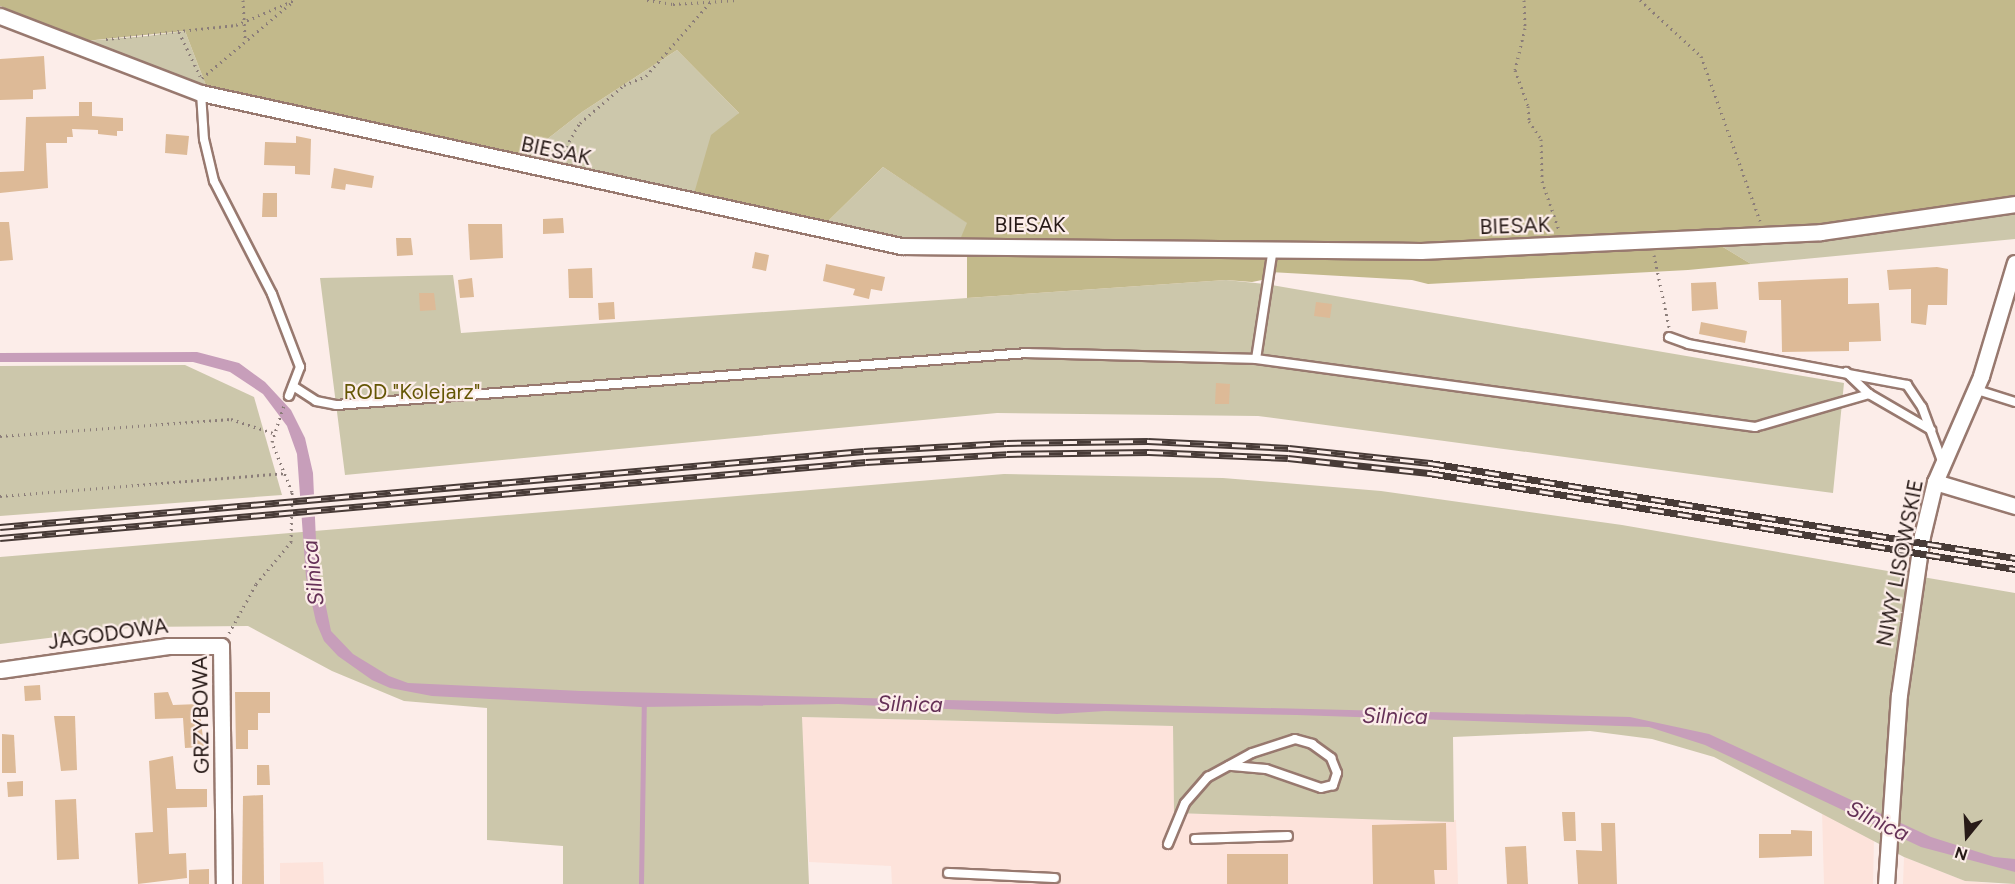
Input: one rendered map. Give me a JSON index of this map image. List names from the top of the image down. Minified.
{"streets":{"street":["BIESAK","NIWY LISOWSKIE","JAGODOWA","GRZYBOWA"]},"crossings":[["JAGODOWA","GRZYBOWA"]],"water":["Silnica"],"parks":["ROD \"Kolejarz\""],"north":"bottom"}
